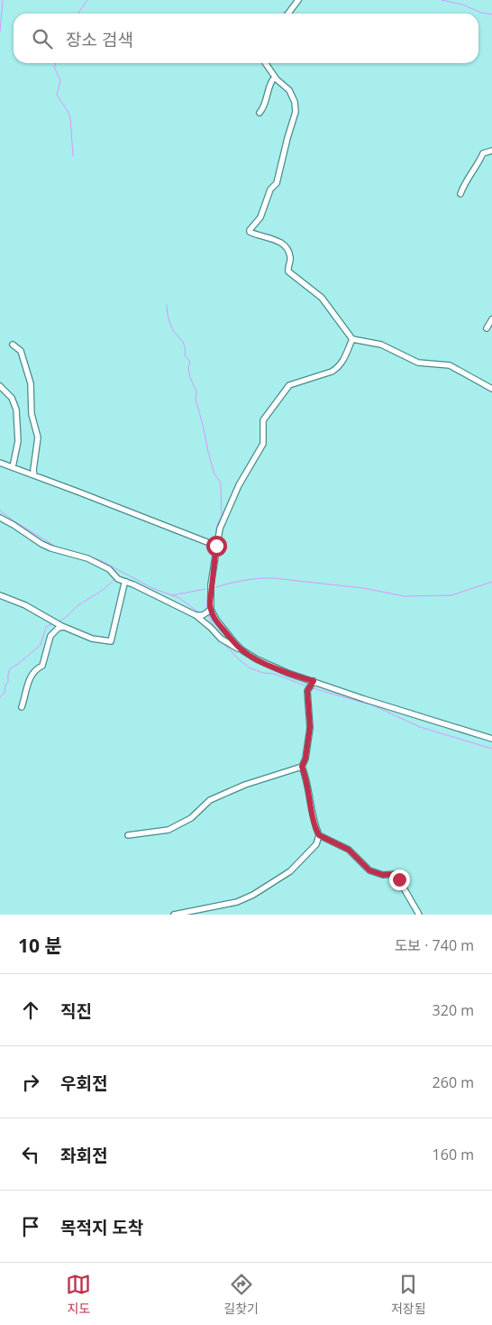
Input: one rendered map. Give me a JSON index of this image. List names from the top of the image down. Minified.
{"page":{"search":"장소 검색","heading":["10 분","도보 · 740 m"],"list":[["직진","320 m"],["우회전","260 m"],["좌회전","160 m"],"목적지 도착"],"nav":["지도","길찾기","저장됨"]}}
